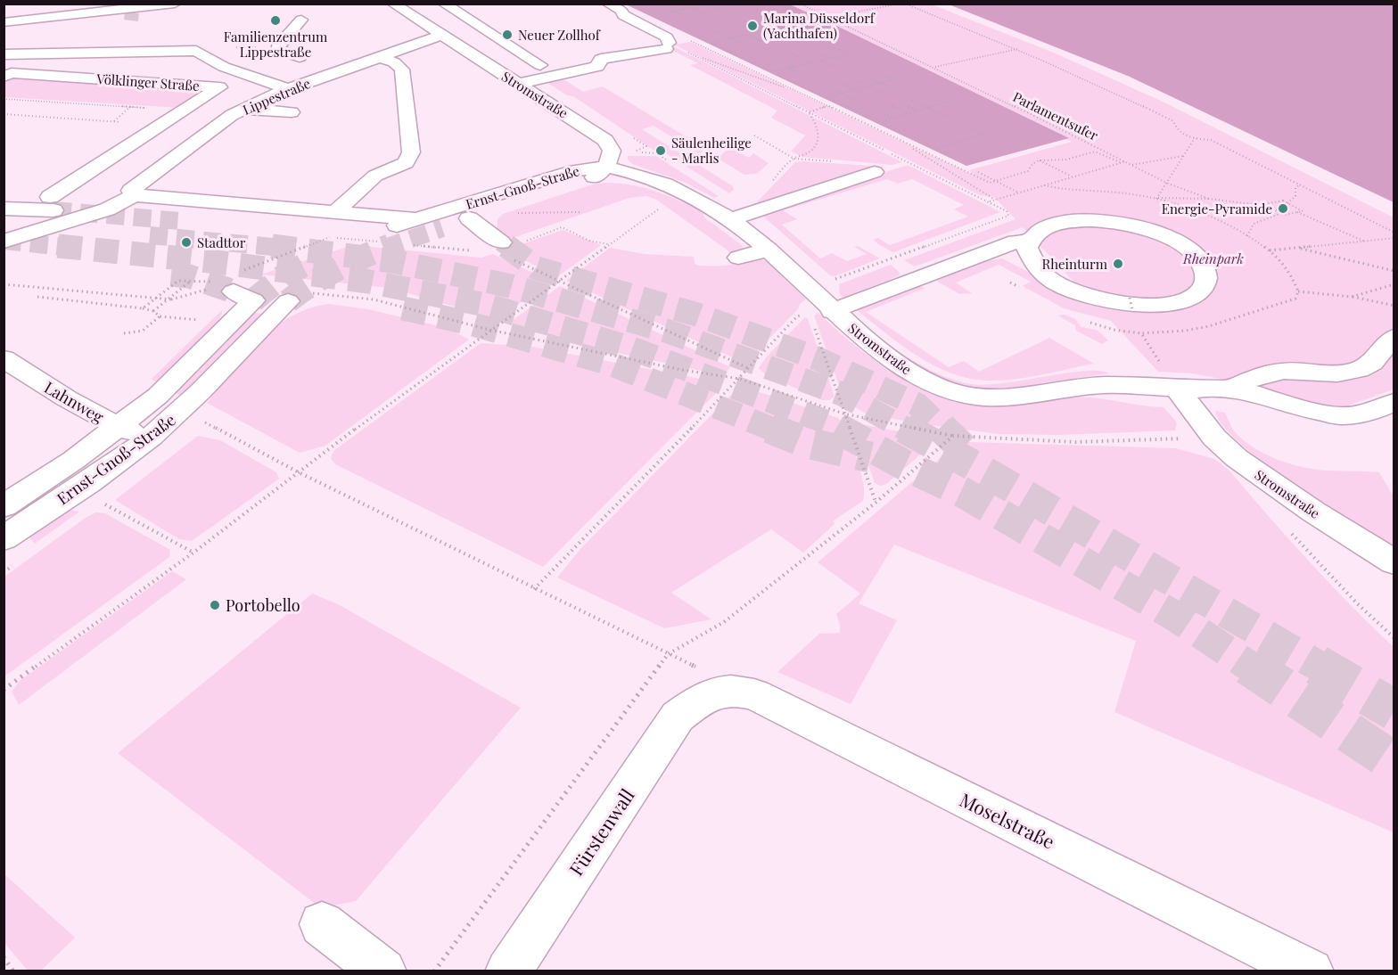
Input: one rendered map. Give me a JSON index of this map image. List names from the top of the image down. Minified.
{"streets":{"main road":["Völklinger Straße","Stromstraße","Lippestraße","Ernst-Gnoß-Straße","Lahnweg","Moselstraße","Fürstenwall"],"path":["Parlamentsufer"]},"crossings":[["Stromstraße","Lippestraße"],["Stromstraße","Ernst-Gnoß-Straße"],["Ernst-Gnoß-Straße","Lahnweg"],["Moselstraße","Fürstenwall"]],"parks":["Rheinpark"],"places":["Familienzentrum Lippestraße","Marina Düsseldorf (Yachthafen)","Neuer Zollhof","Säulenheilige - Marlis","Energie-Pyramide","Stadttor","Rheinturm","Portobello"]}
